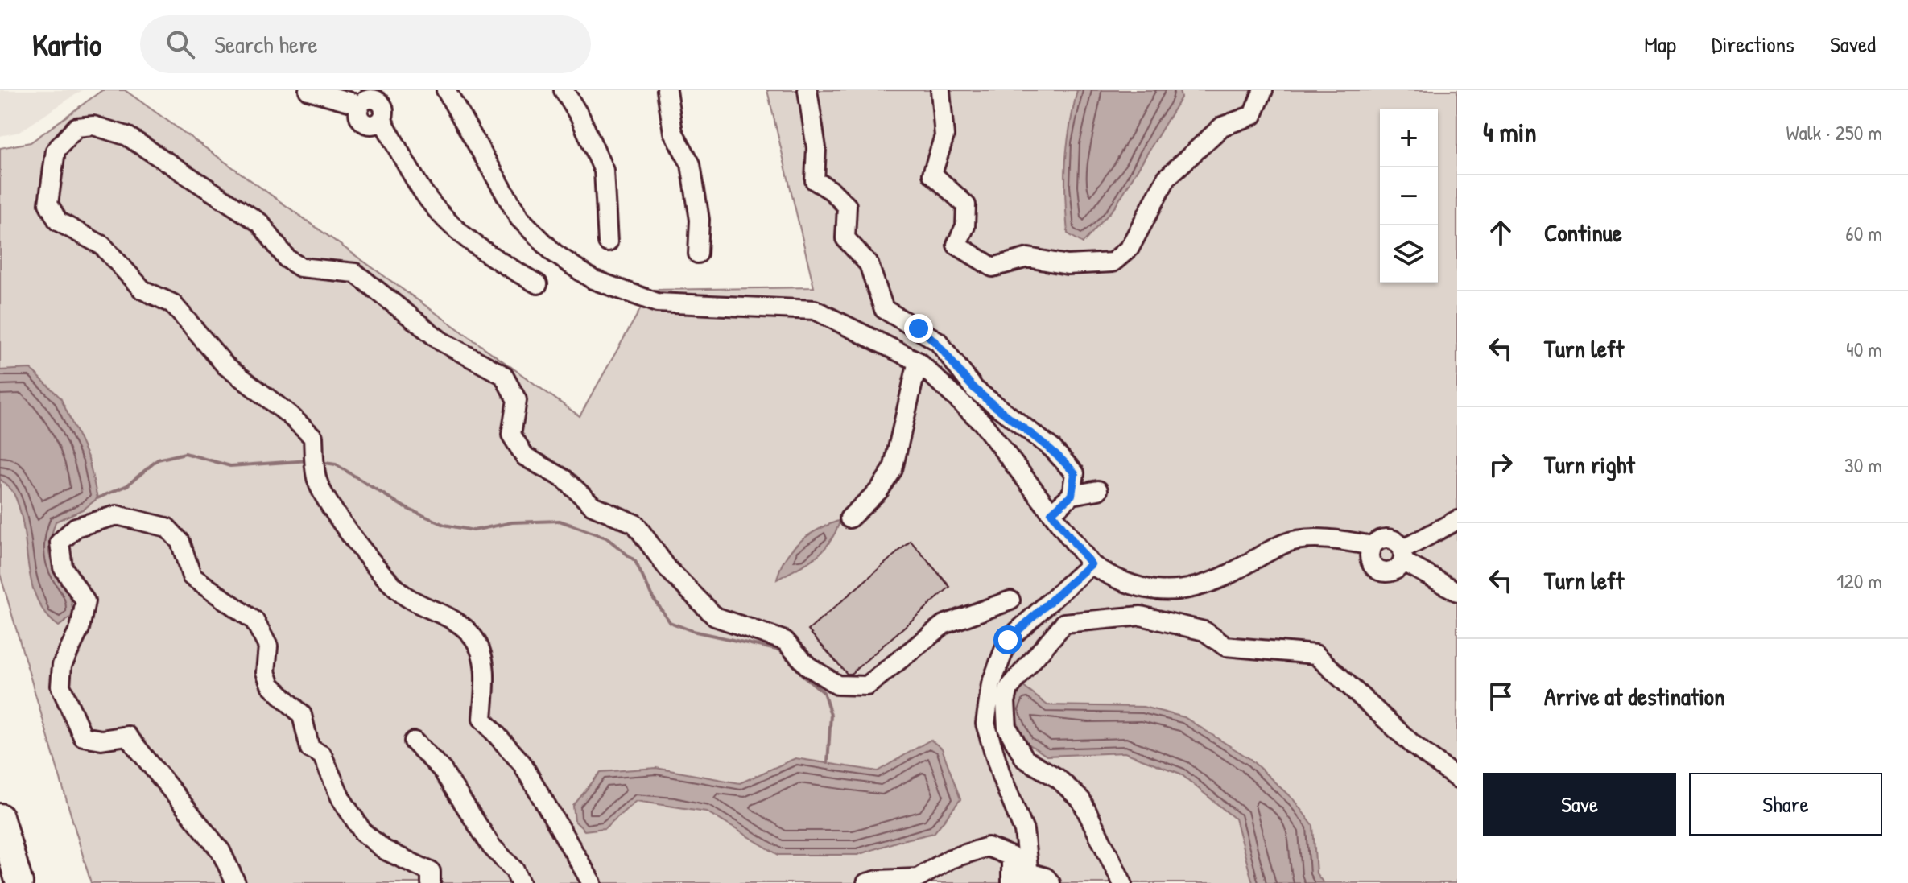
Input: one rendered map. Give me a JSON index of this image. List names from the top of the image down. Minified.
{"page":{"header":"Kartio","search":"Search here","nav":["Map","Directions","Saved"],"heading":["4 min","Walk · 250 m"],"map_buttons":["+","−"],"list":[["Continue","60 m"],["Turn left","40 m"],["Turn right","30 m"],["Turn left","120 m"],"Arrive at destination"],"buttons":["Save","Share"]}}
